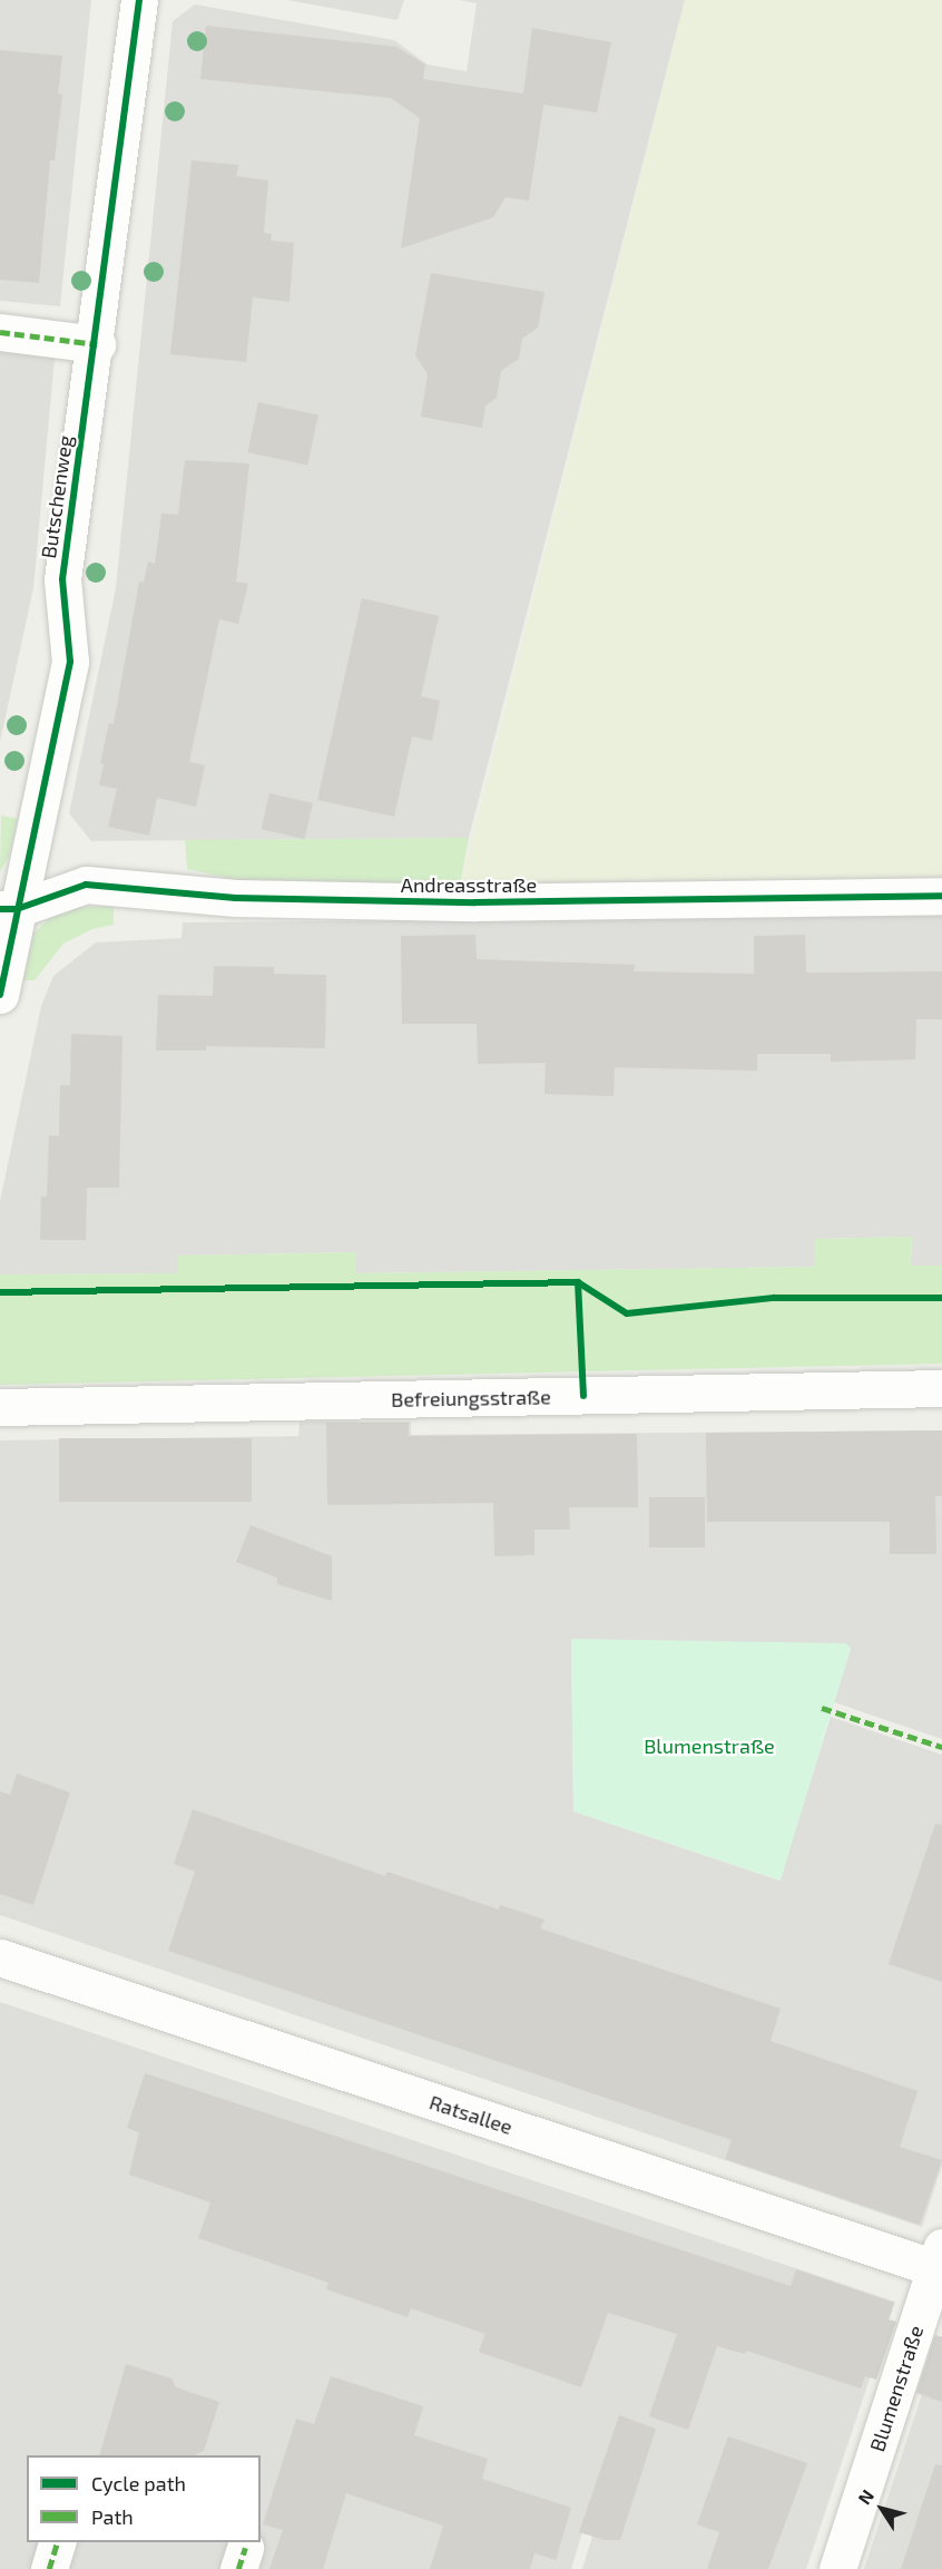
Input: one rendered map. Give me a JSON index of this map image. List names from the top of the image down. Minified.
{"streets":{"street":["Butschenweg","Andreasstraße","Befreiungsstraße","Ratsallee","Blumenstraße"]},"crossings":[["Butschenweg","Andreasstraße"],["Ratsallee","Blumenstraße"]],"parks":["Blumenstraße"],"legend":["Cycle path","Path"],"north":"top left"}
